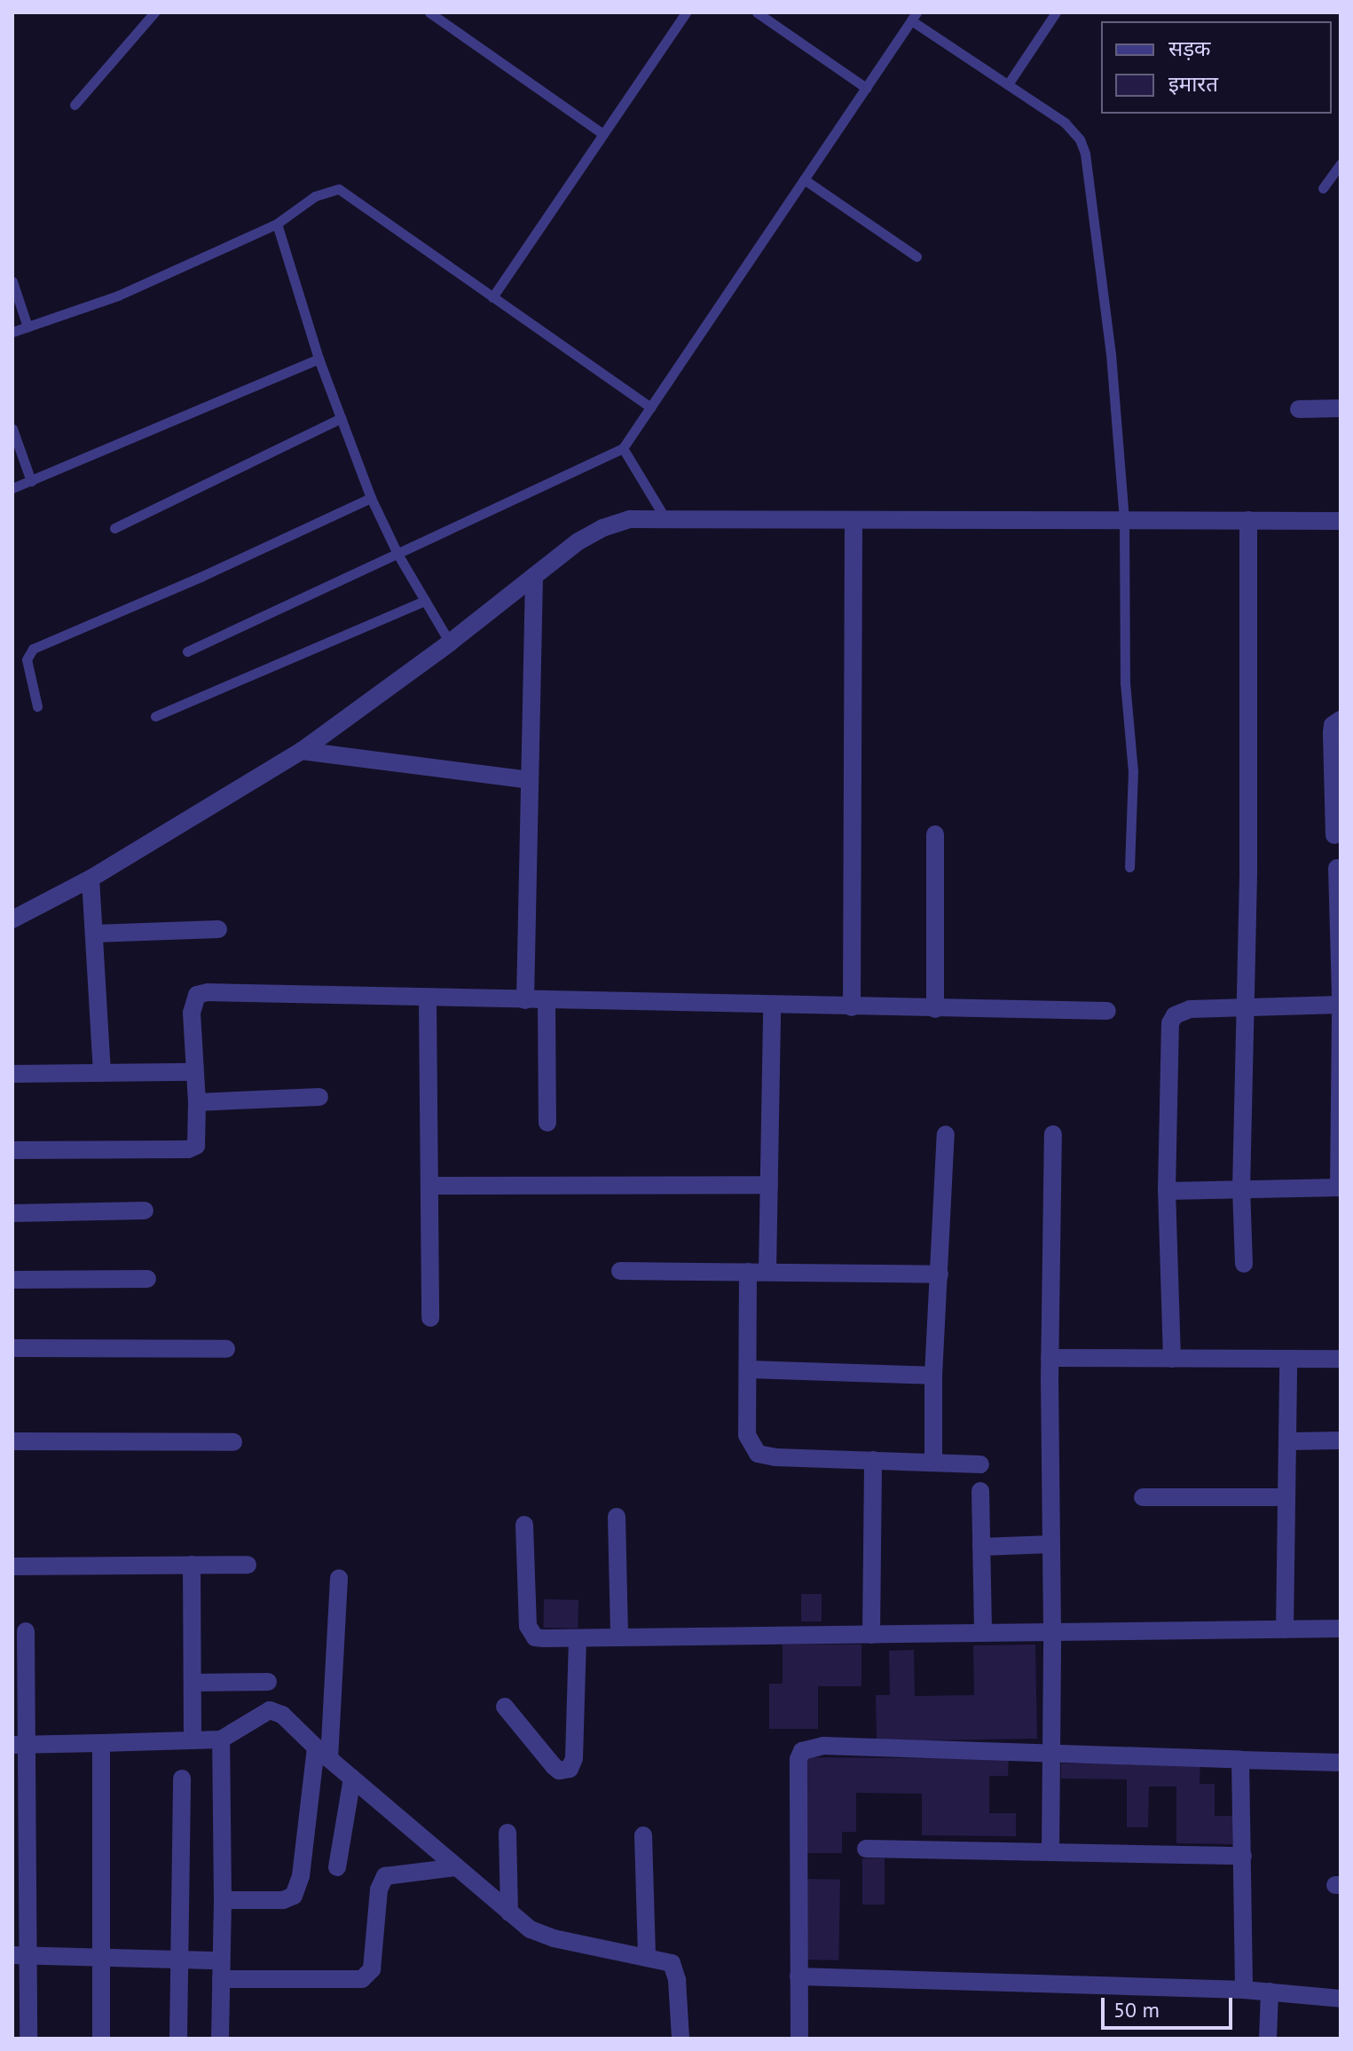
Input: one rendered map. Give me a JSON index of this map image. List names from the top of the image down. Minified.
{"legend":["सड़क","इमारत"],"scale_bar":"50 m"}
